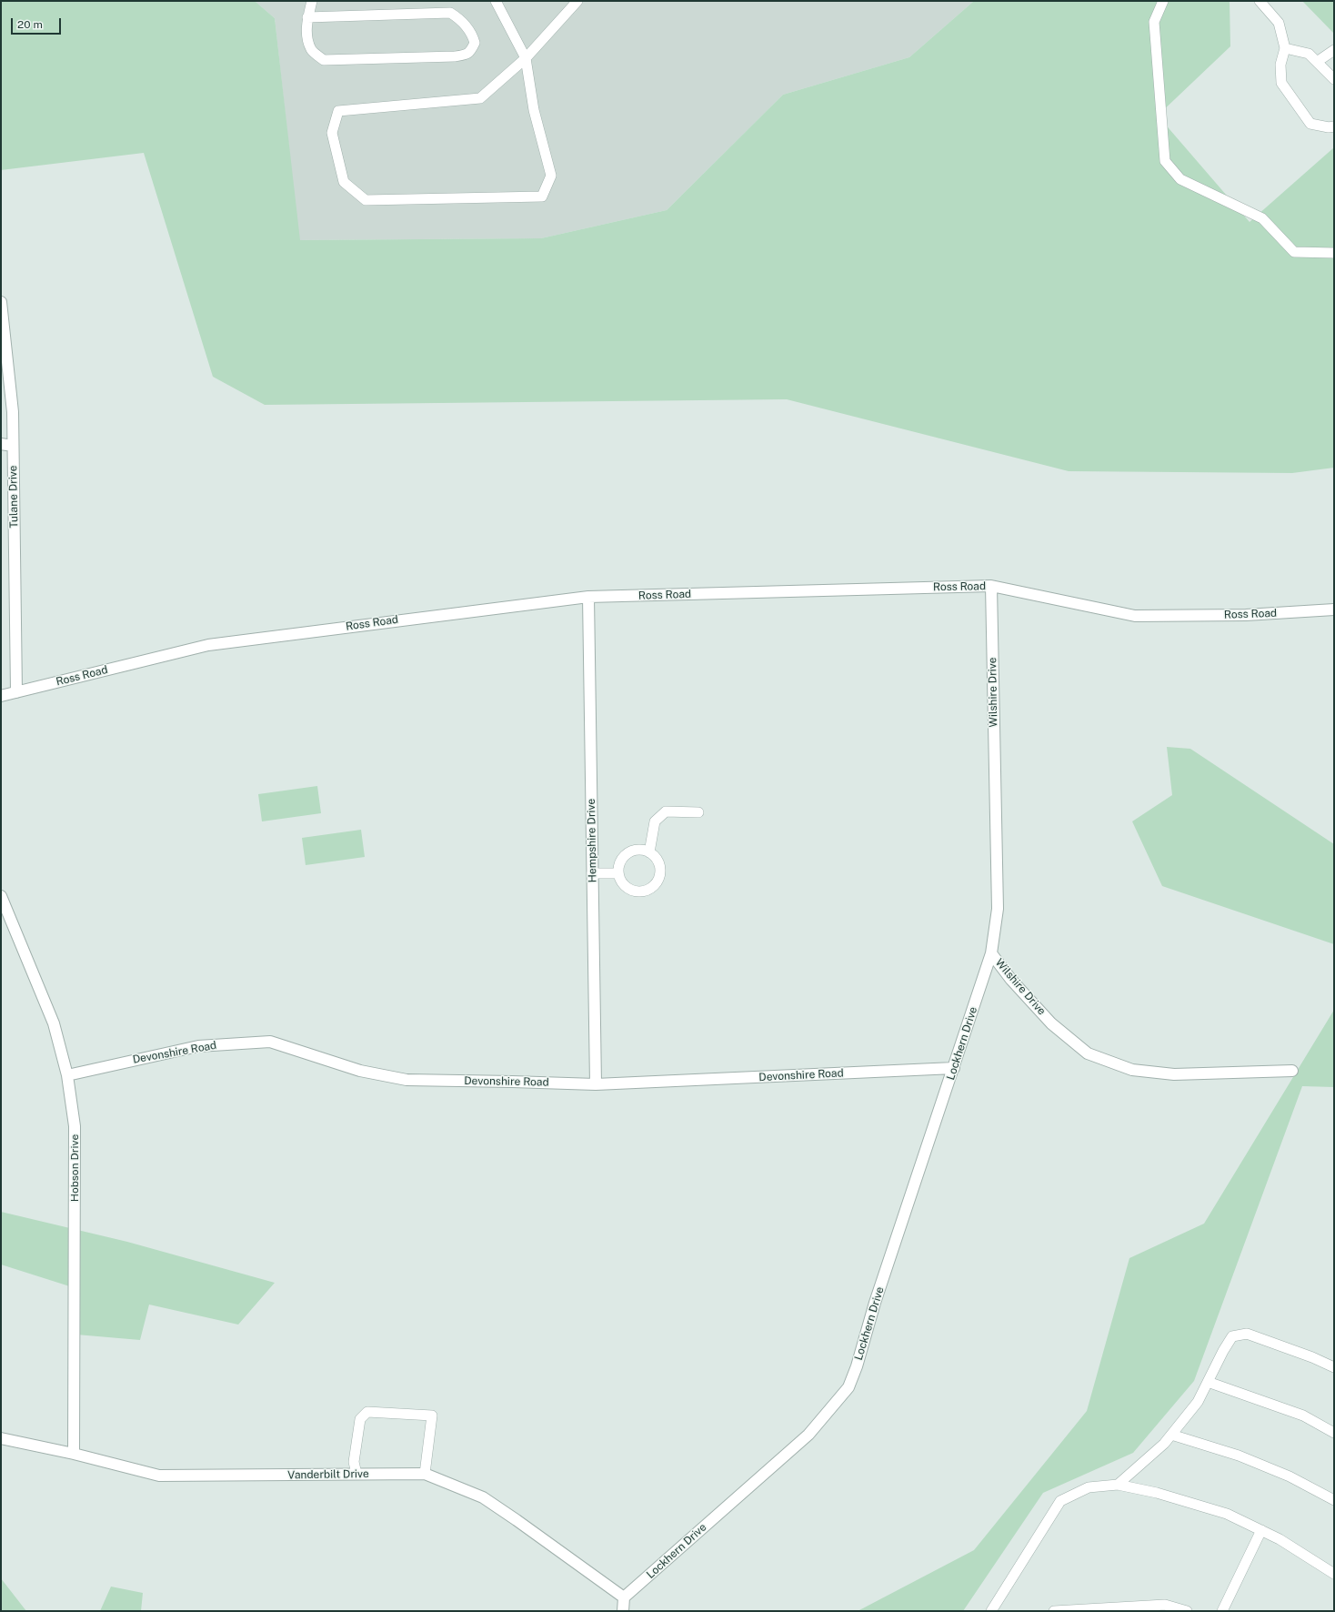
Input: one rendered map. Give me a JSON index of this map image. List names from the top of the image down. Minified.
{"streets":{"street":["Tulane Drive","Ross Road","Wilshire Drive","Hempshire Drive","Lockhern Drive","Devonshire Road","Hobson Drive","Vanderbilt Drive"]},"crossings":[["Tulane Drive","Ross Road"],["Ross Road","Wilshire Drive"],["Ross Road","Hempshire Drive"],["Wilshire Drive","Lockhern Drive"],["Hempshire Drive","Devonshire Road"],["Lockhern Drive","Devonshire Road"],["Lockhern Drive","Vanderbilt Drive"],["Devonshire Road","Hobson Drive"],["Hobson Drive","Vanderbilt Drive"]],"scale_bar":"20 m"}
